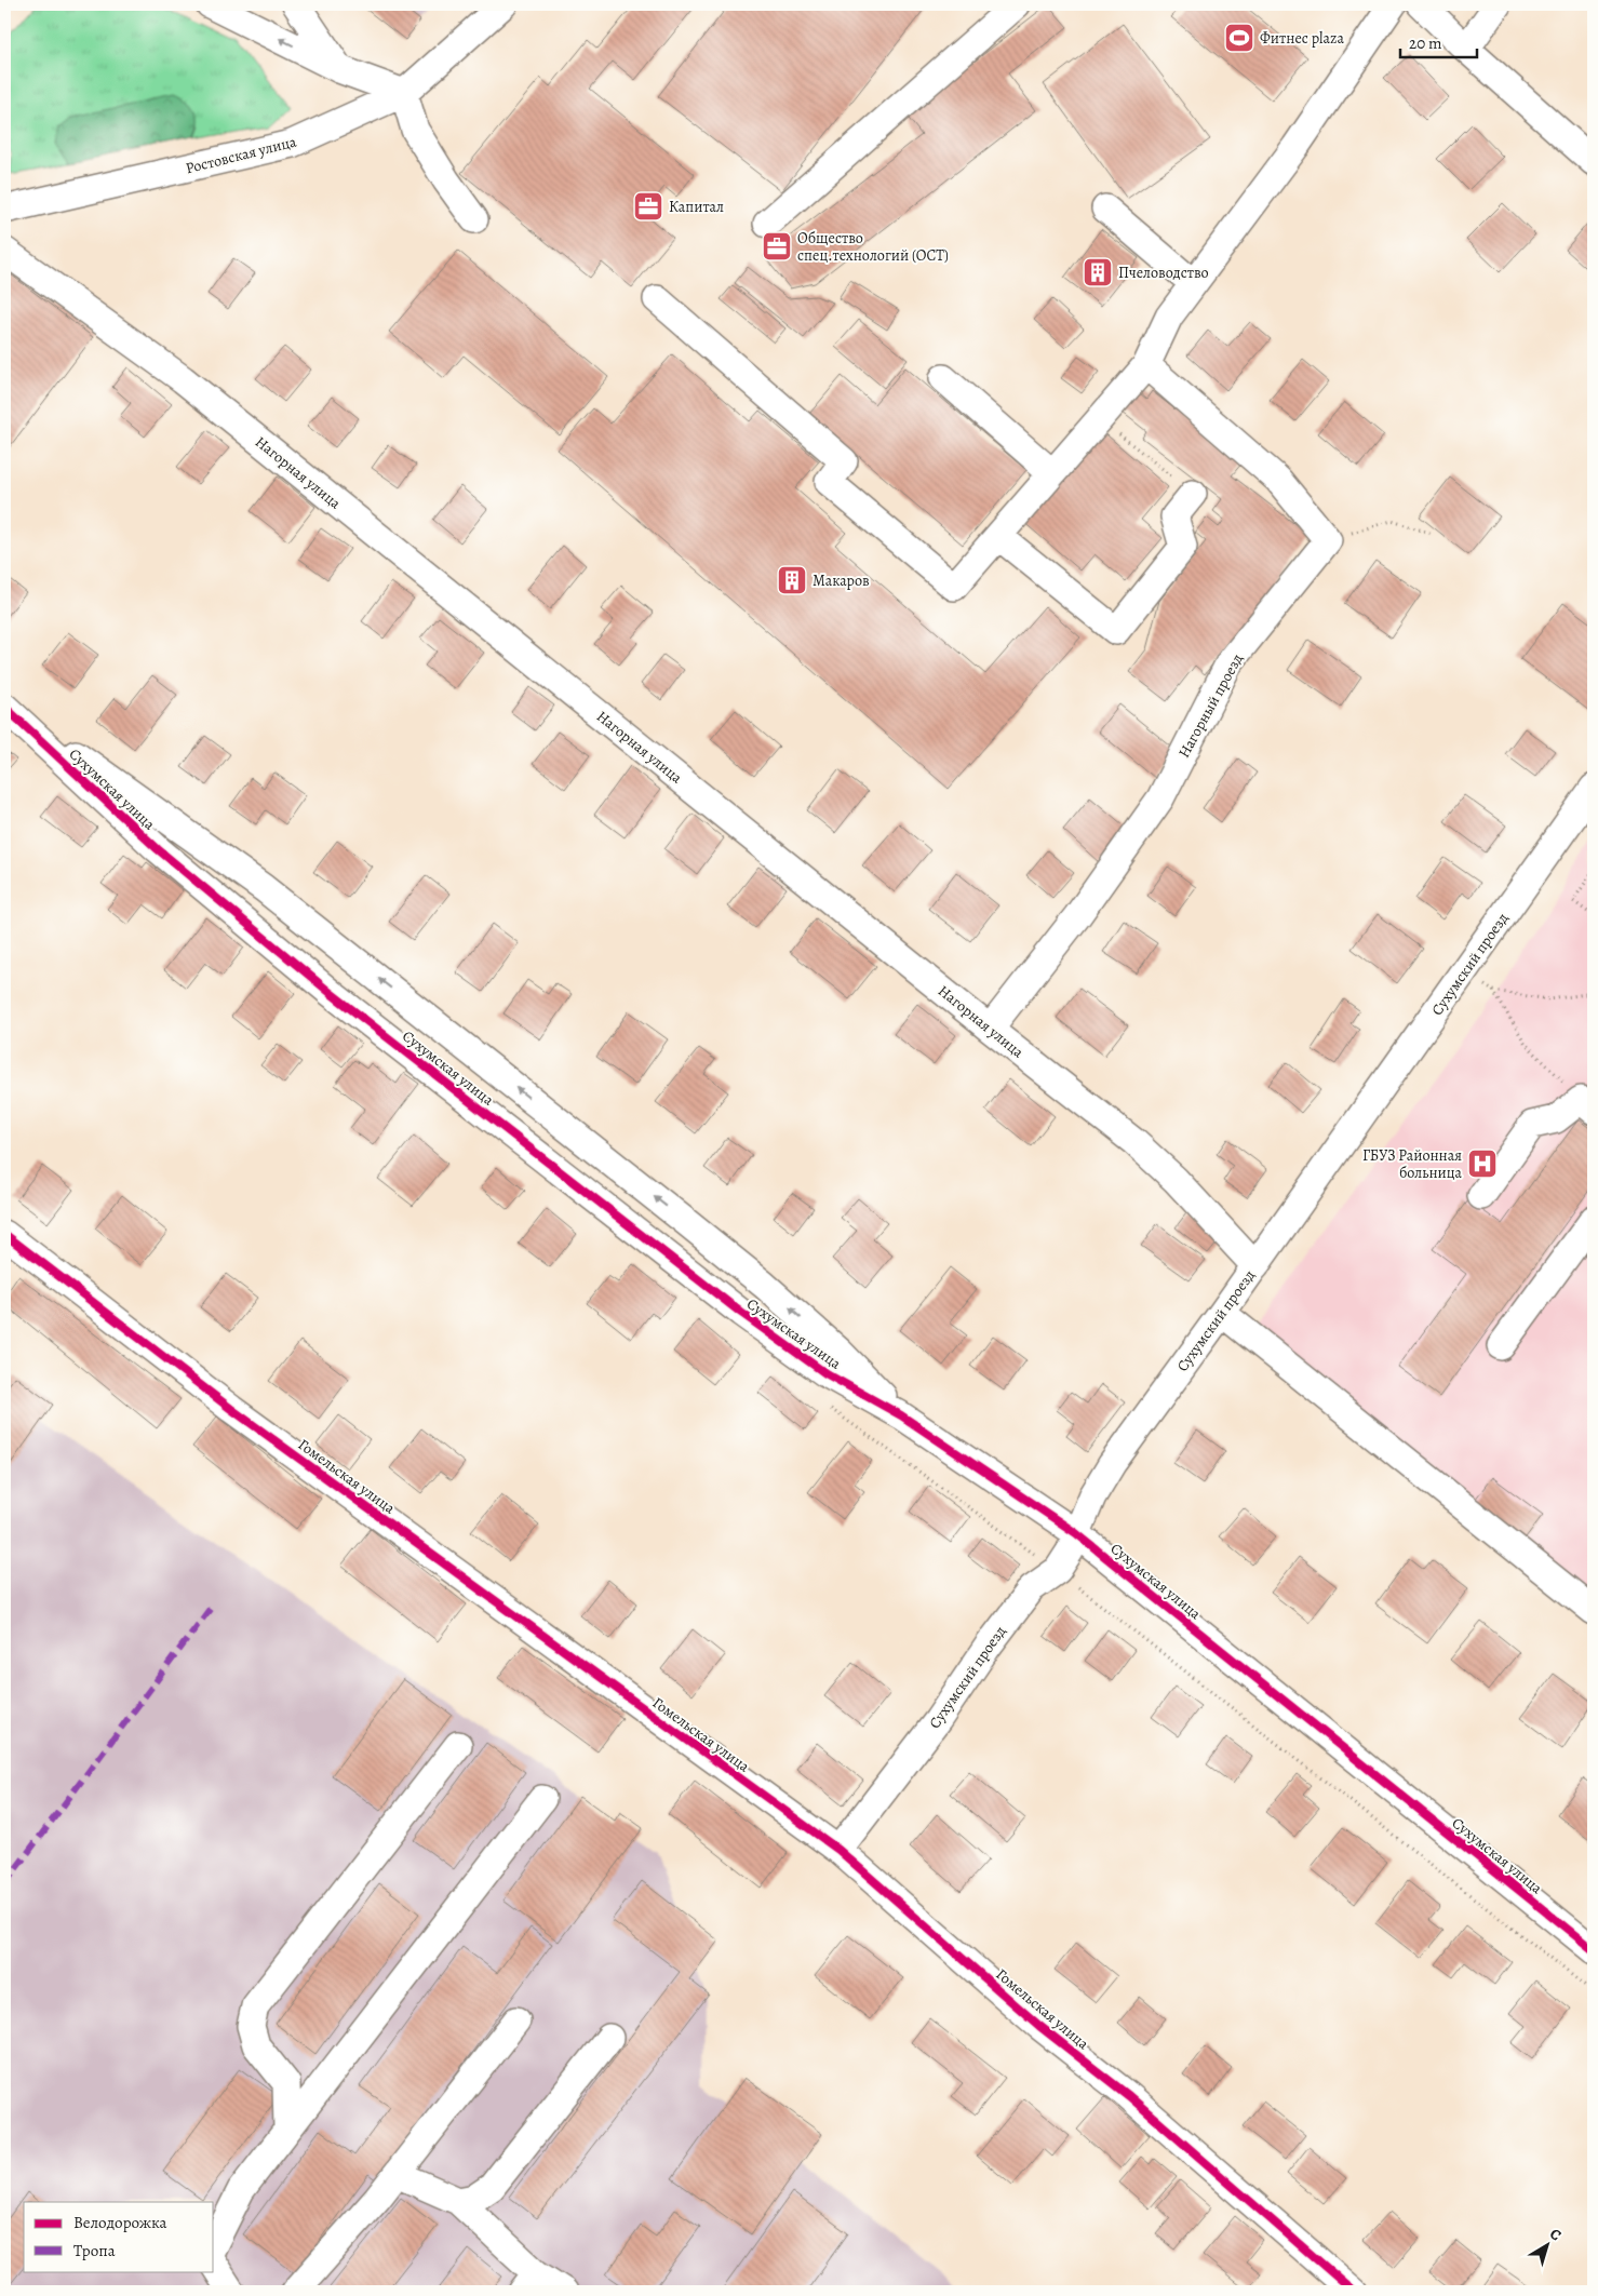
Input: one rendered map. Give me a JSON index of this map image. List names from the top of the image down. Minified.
{"streets":{"street":["Ростовская улица","Нагорная улица","Нагорный проезд","Сухумская улица","Сухумский проезд","Гомельская улица"]},"crossings":[["Нагорная улица","Нагорный проезд"],["Нагорная улица","Сухумский проезд"],["Сухумская улица","Сухумский проезд"],["Сухумский проезд","Гомельская улица"]],"places":{"sports":["Фитнес plaza"],"office":["Капитал","Общество спец.технологий (ОСТ)"],"building":["Пчеловодство","Макаров"],"hospital":["ГБУЗ Районная больница"]},"legend":["Велодорожка","Тропа"],"scale_bar":"20 m","north":"top right"}
